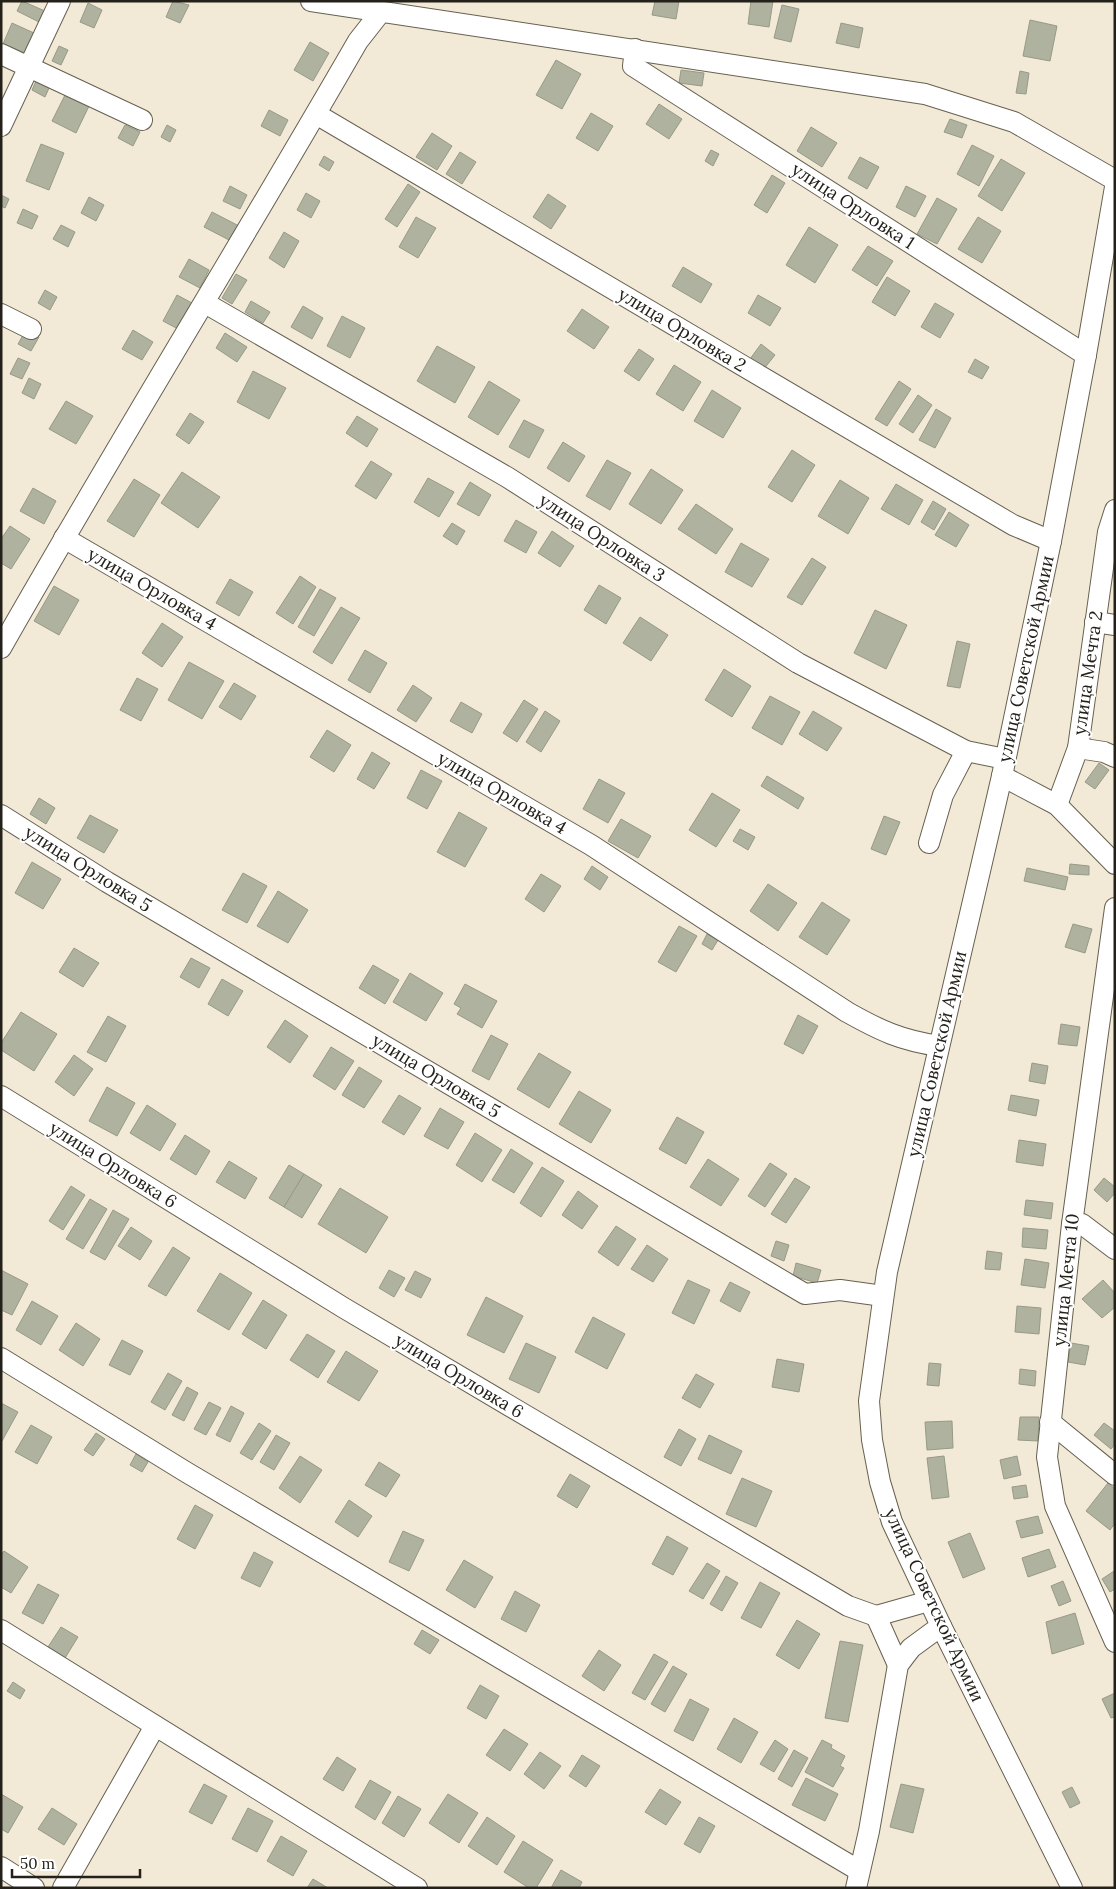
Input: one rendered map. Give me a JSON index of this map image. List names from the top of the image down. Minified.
{"streets":{"street":["улица Орловка 1","улица Орловка 2","улица Орловка 3","улица Орловка 4","улица Советской Армии","улица Мечта 2","улица Орловка 5","улица Орловка 6","улица Мечта 10"]},"crossings":[["улица Орловка 1","улица Советской Армии"],["улица Орловка 2","улица Советской Армии"],["улица Орловка 3","улица Советской Армии"],["улица Орловка 3","улица Мечта 2"],["улица Орловка 4","улица Советской Армии"],["улица Советской Армии","улица Орловка 5"]],"scale_bar":"50 m"}
